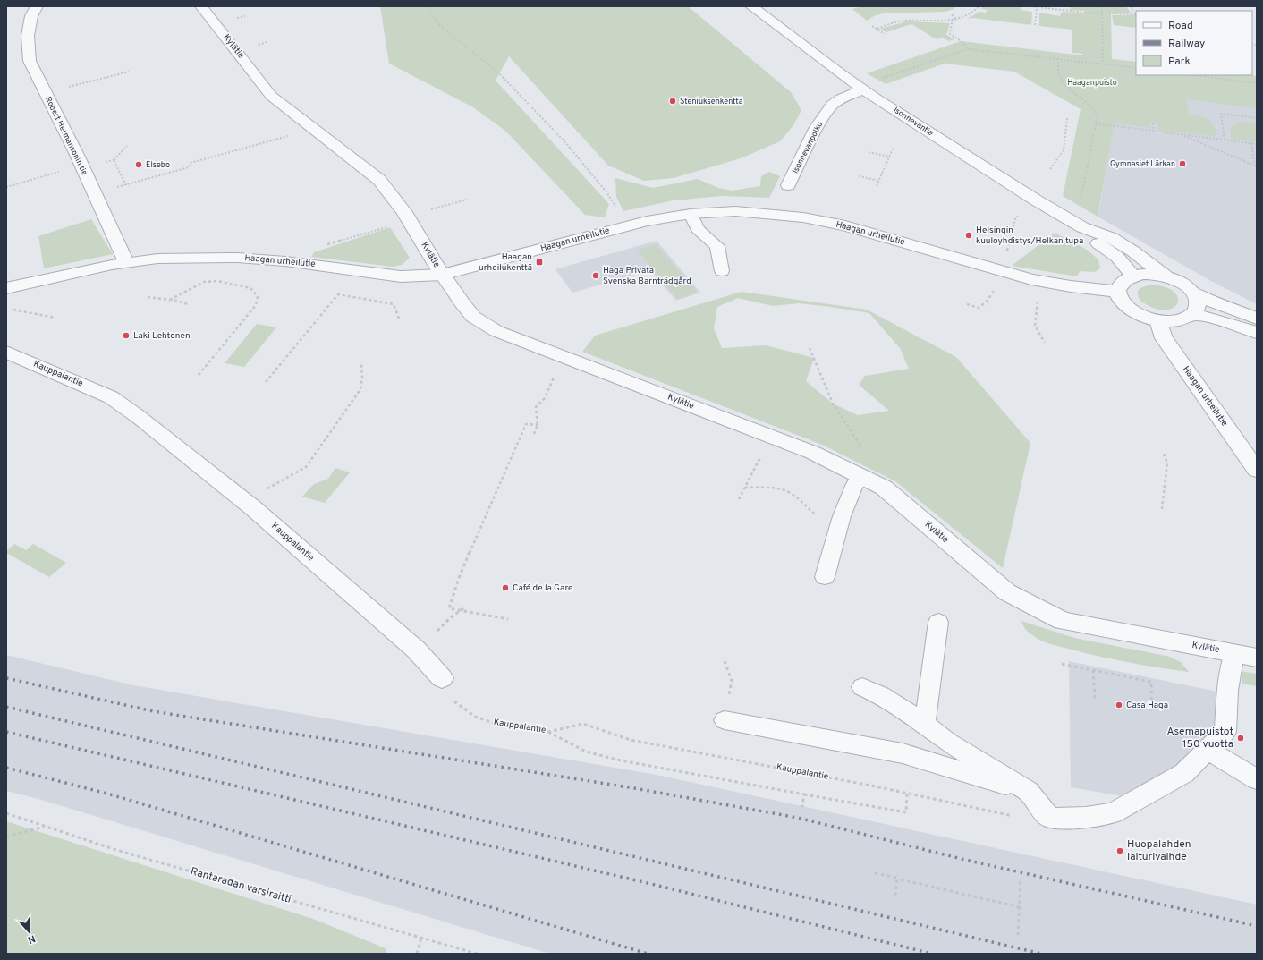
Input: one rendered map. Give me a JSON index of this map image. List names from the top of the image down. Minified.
{"streets":{"street":["Kylätie","Isonnevantie","Robert Hermansonin tie","Isonnevanpolku","Haagan urheilutie","Kauppalantie"],"path":["Rantaradan varsiraitti"]},"crossings":[["Kylätie","Haagan urheilutie"],["Isonnevantie","Isonnevanpolku"],["Isonnevantie","Haagan urheilutie"],["Robert Hermansonin tie","Haagan urheilutie"]],"parks":["Haaganpuisto"],"places":{"other":["Steniuksenkenttä","Gymnasiet Lärkan","Elsebo","Helsingin kuuloyhdistys/Helkan tupa","Haga Privata Svenska Barnträdgård","Laki Lehtonen","Café de la Gare","Casa Haga","Asemapuistot 150 vuotta","Huopalahden laiturivaihde"],"transit":["Haagan urheilukenttä"]},"legend":["Road","Railway","Park"],"north":"bottom"}
